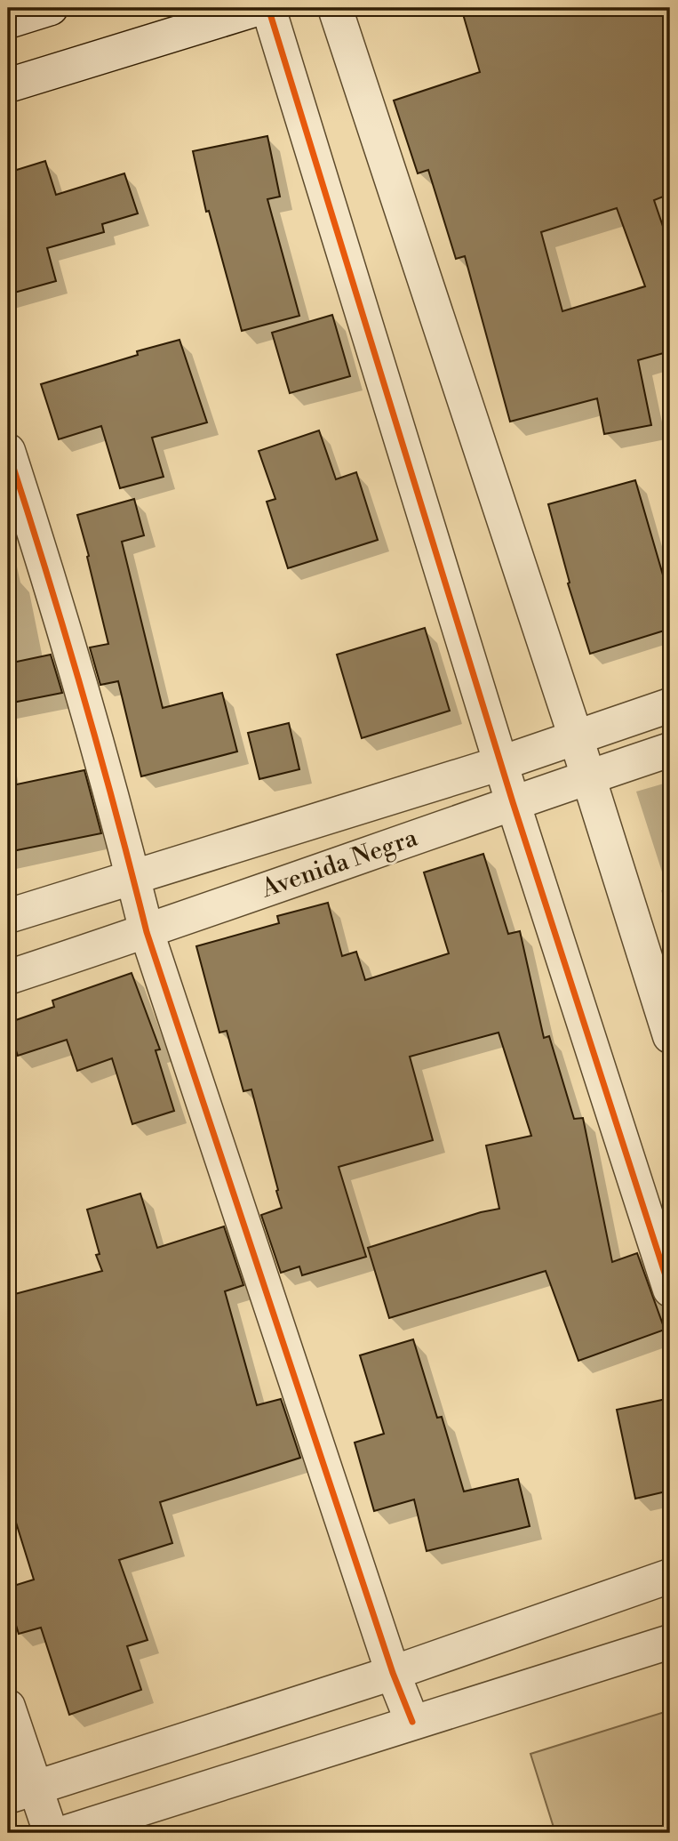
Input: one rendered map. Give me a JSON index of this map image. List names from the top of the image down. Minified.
{"streets":{"street":["Avenida Negra"]}}
